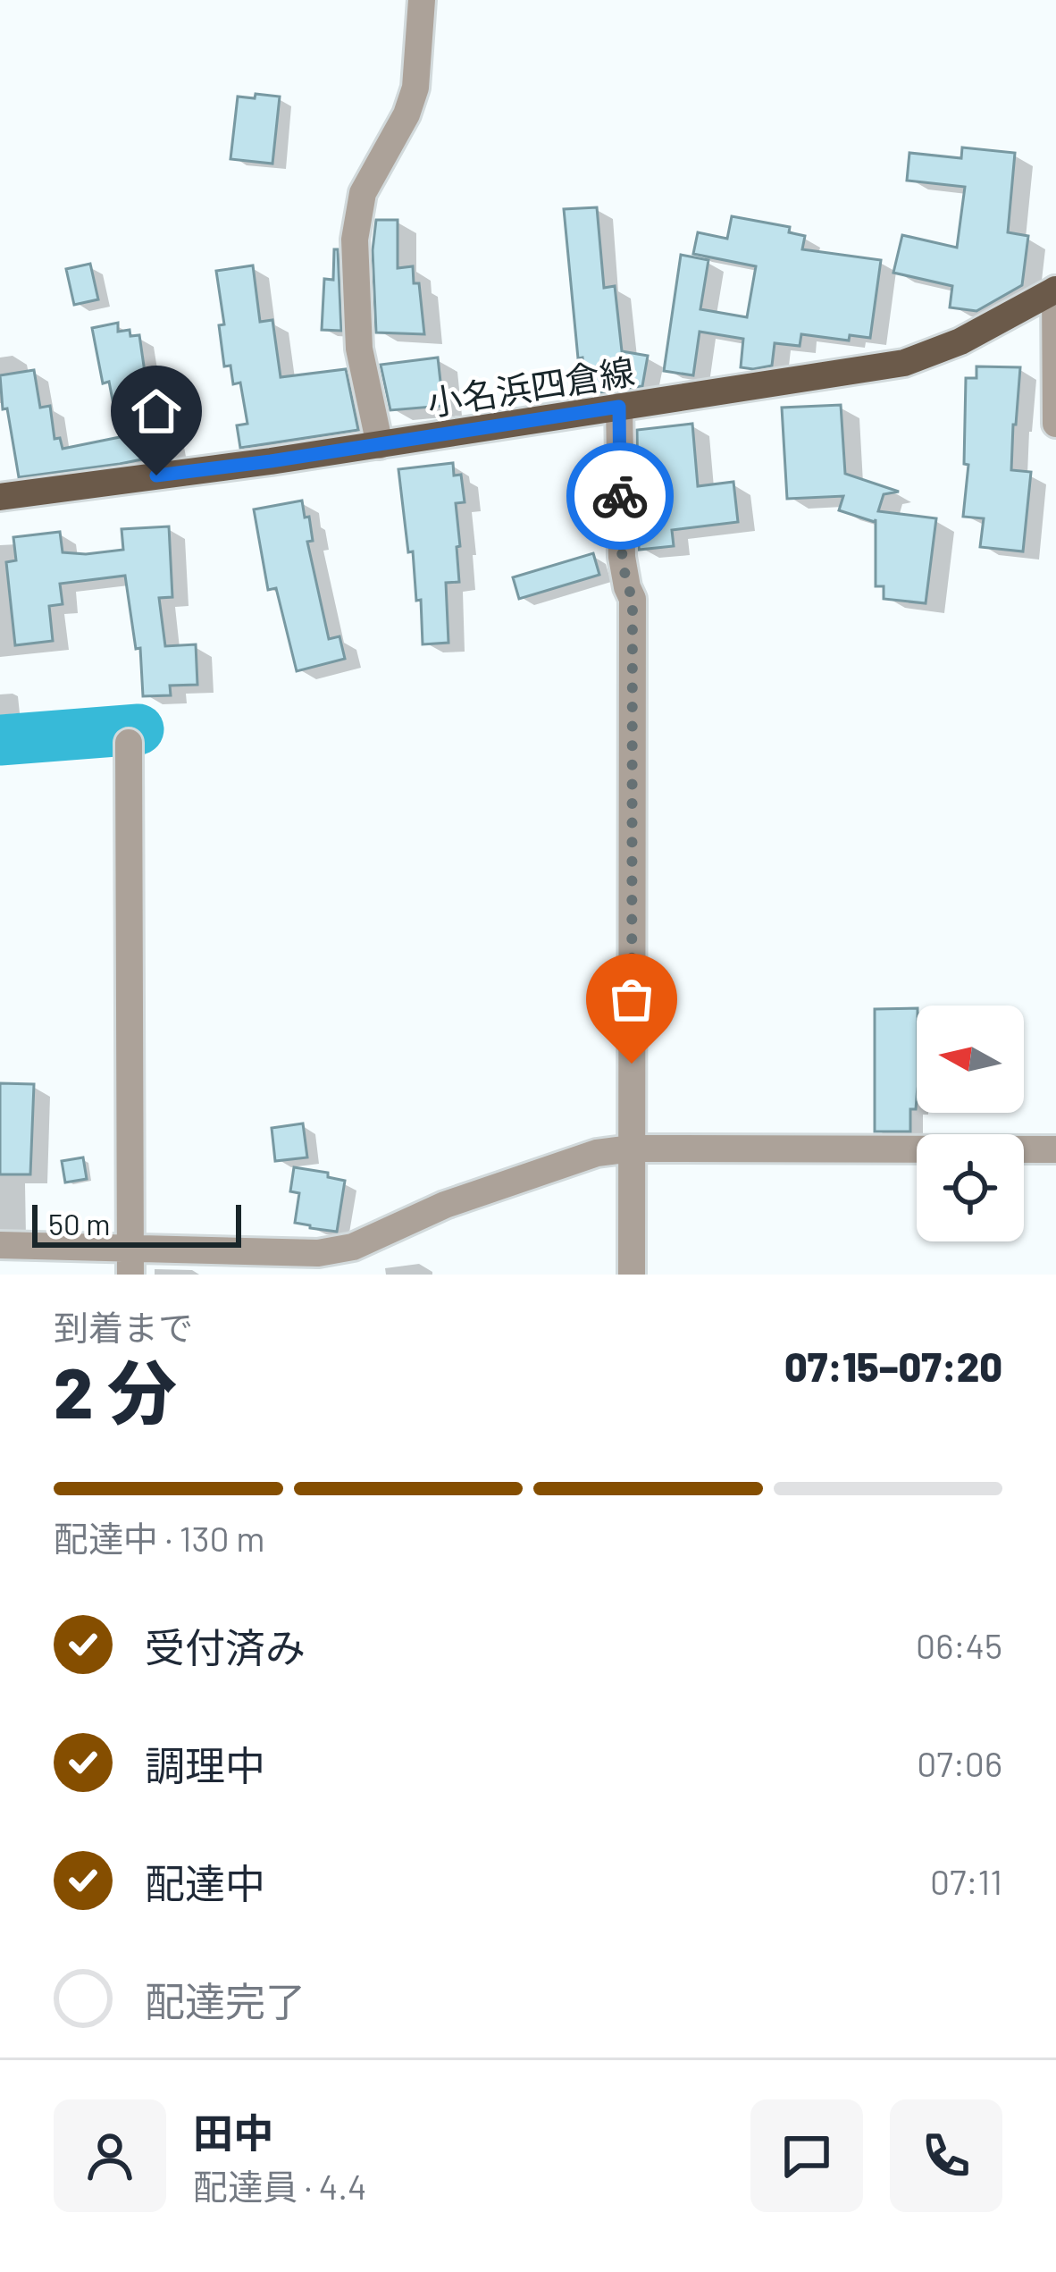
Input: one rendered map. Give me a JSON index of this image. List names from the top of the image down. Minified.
{"streets":{"main road":["小名浜四倉線"]},"scale_bar":"50 m","north":"left","page":{"scale":"50 m","heading":["2 分","到着まで","07:15–07:20"],"panel":["田中","配達員 · 4.4"],"bar":"配達中 · 130 m","list":[["受付済み","06:45"],["調理中","07:06"],["配達中","07:11"],"配達完了"]}}
